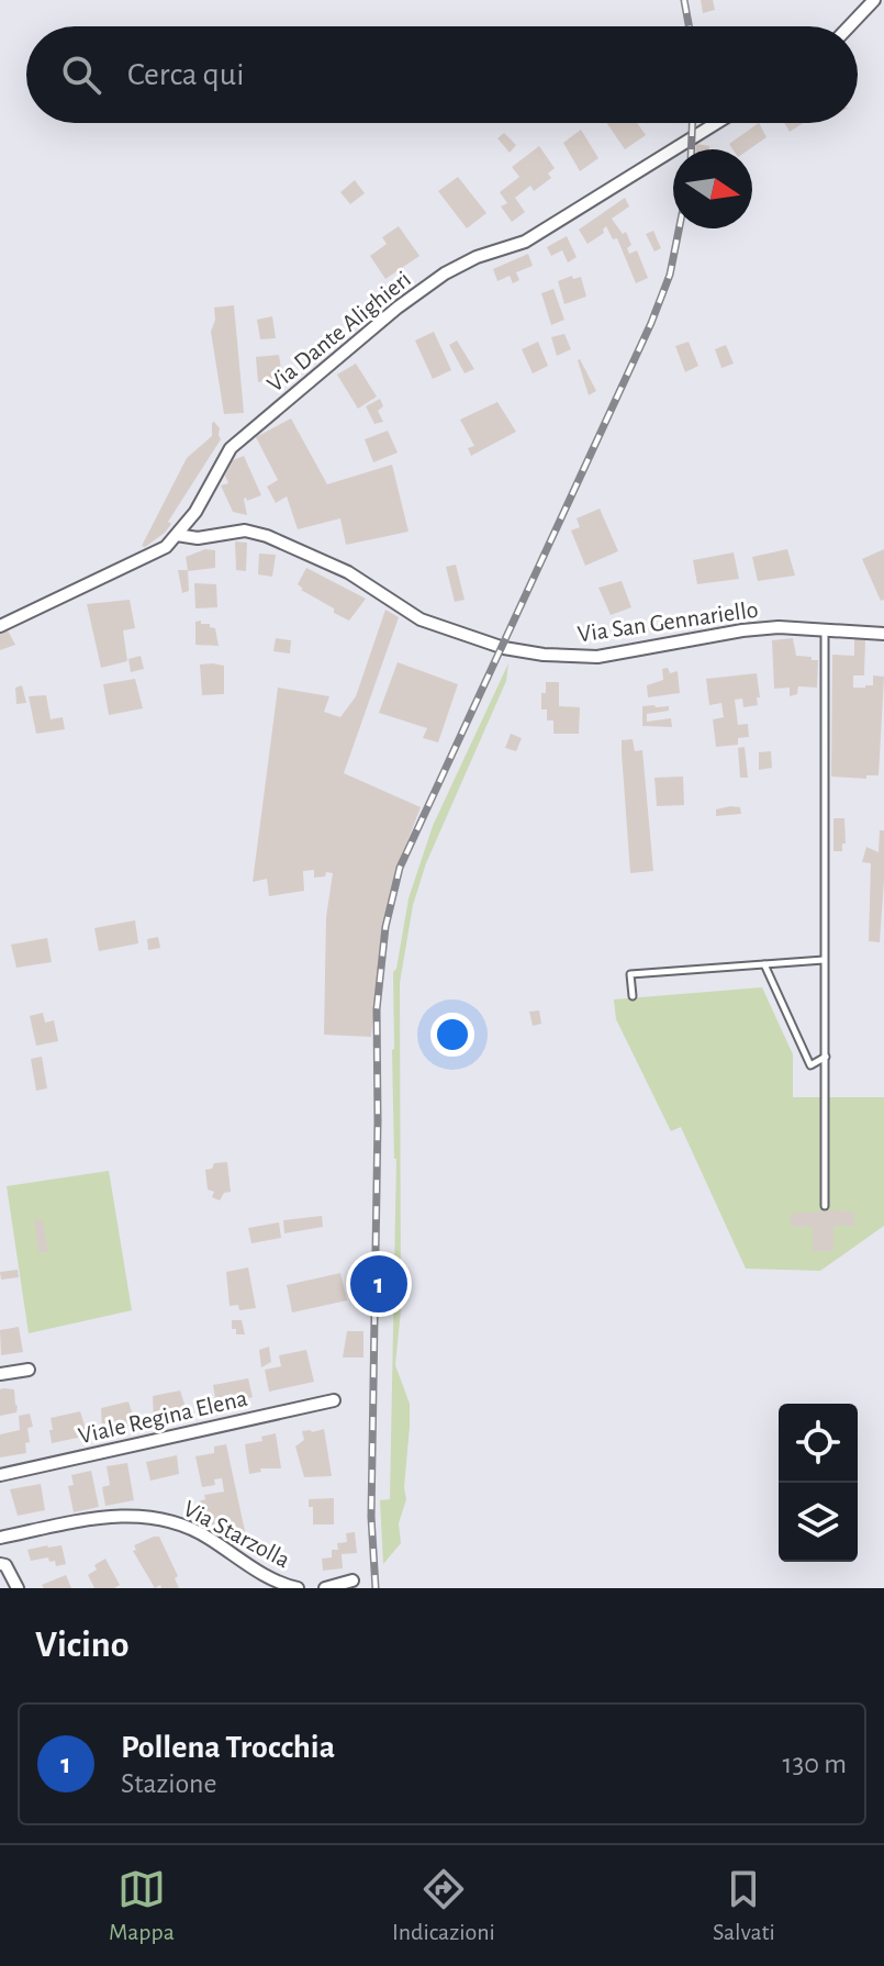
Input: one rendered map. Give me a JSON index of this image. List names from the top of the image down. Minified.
{"streets":{"street":["Via Dante Alighieri","Via San Gennariello","Viale Regina Elena","Via Starzolla"]},"crossings":[["Via Dante Alighieri","Via San Gennariello"]],"north":"right","page":{"search":"Cerca qui","pins":"1","heading":"Vicino","list":[{"mark":"1","name":"Pollena Trocchia","note":"Stazione","value":"130 m"}],"nav":["Mappa","Indicazioni","Salvati"]}}
